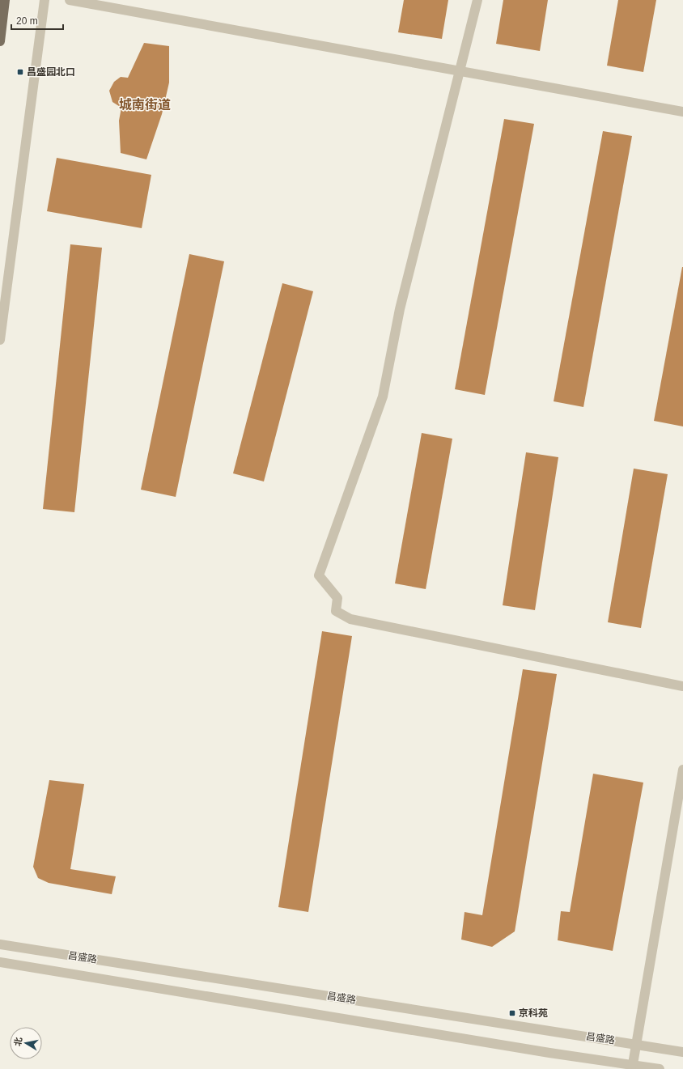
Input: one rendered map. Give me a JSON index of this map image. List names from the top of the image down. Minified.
{"streets":{"street":["昌盛路"]},"districts":["城南街道"],"places":{"transit":["昌盛园北口","京科苑"]},"scale_bar":"20 m","north":"left"}
